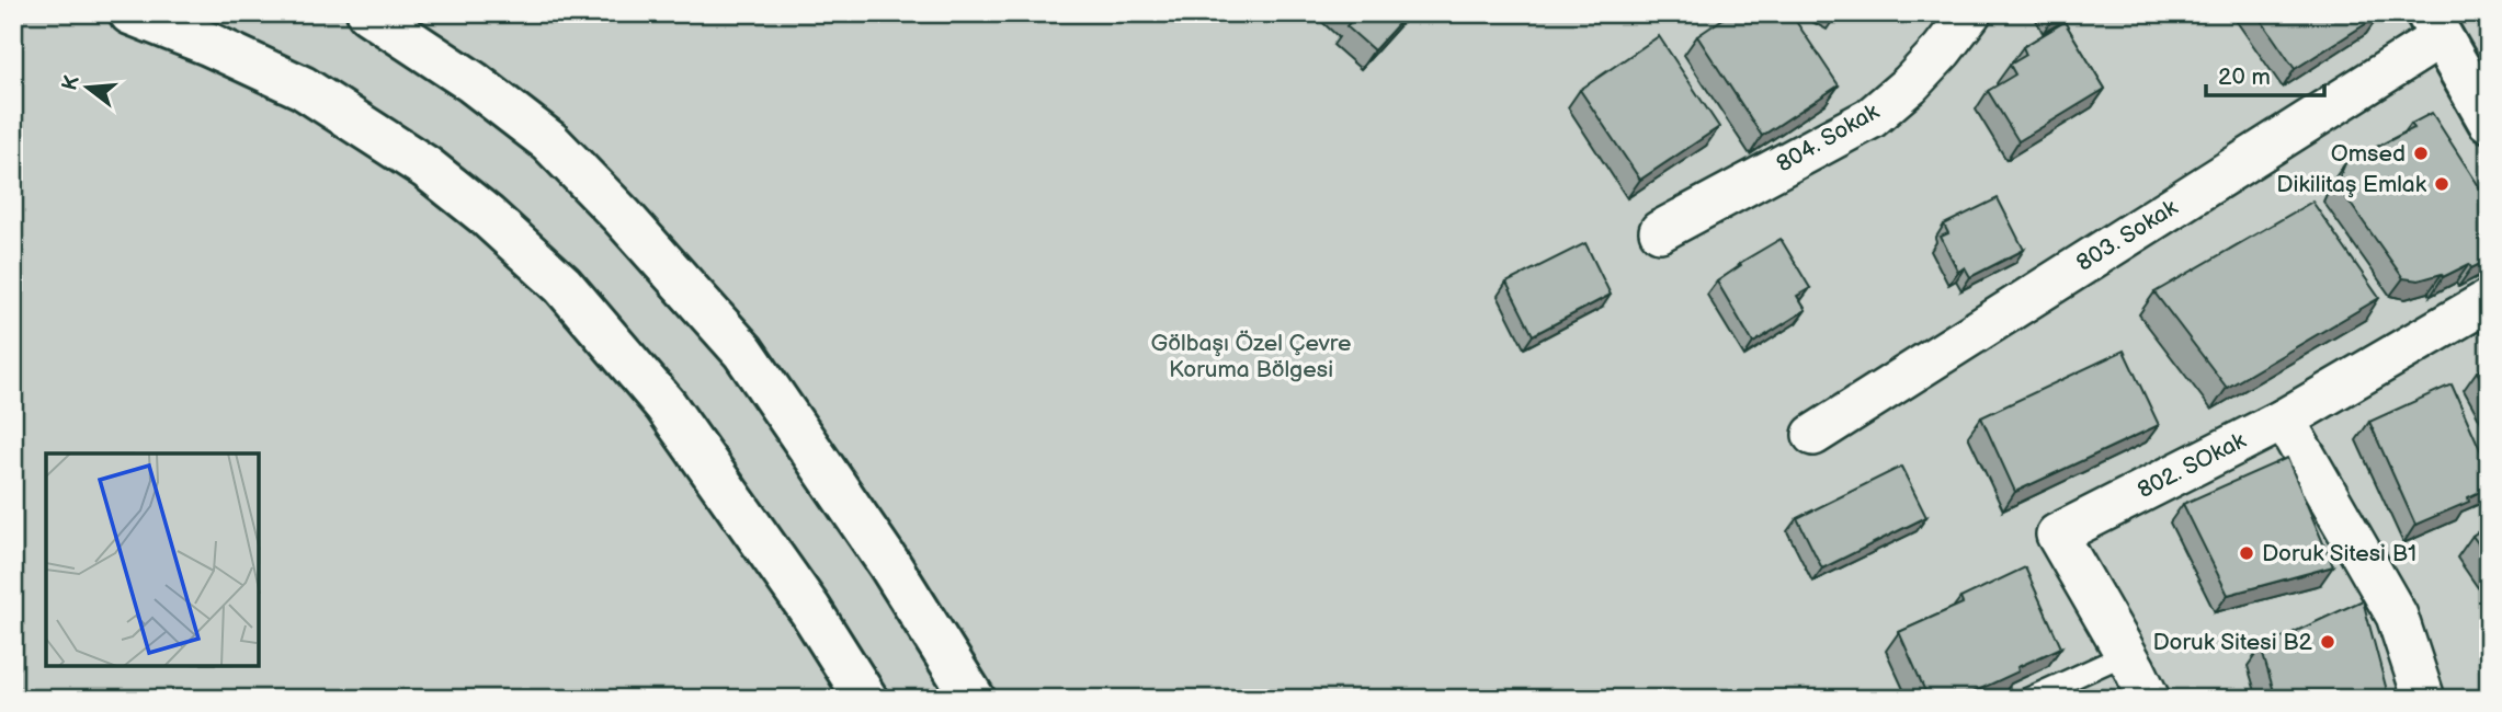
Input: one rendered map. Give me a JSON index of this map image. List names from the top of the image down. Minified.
{"streets":{"street":["804. Sokak","803. Sokak","802. SOkak"]},"parks":["Gölbaşı Özel Çevre Koruma Bölgesi"],"places":["Omsed","Dikilitaş Emlak","Doruk Sitesi B1","Doruk Sitesi B2"],"scale_bar":"20 m","north":"left"}
